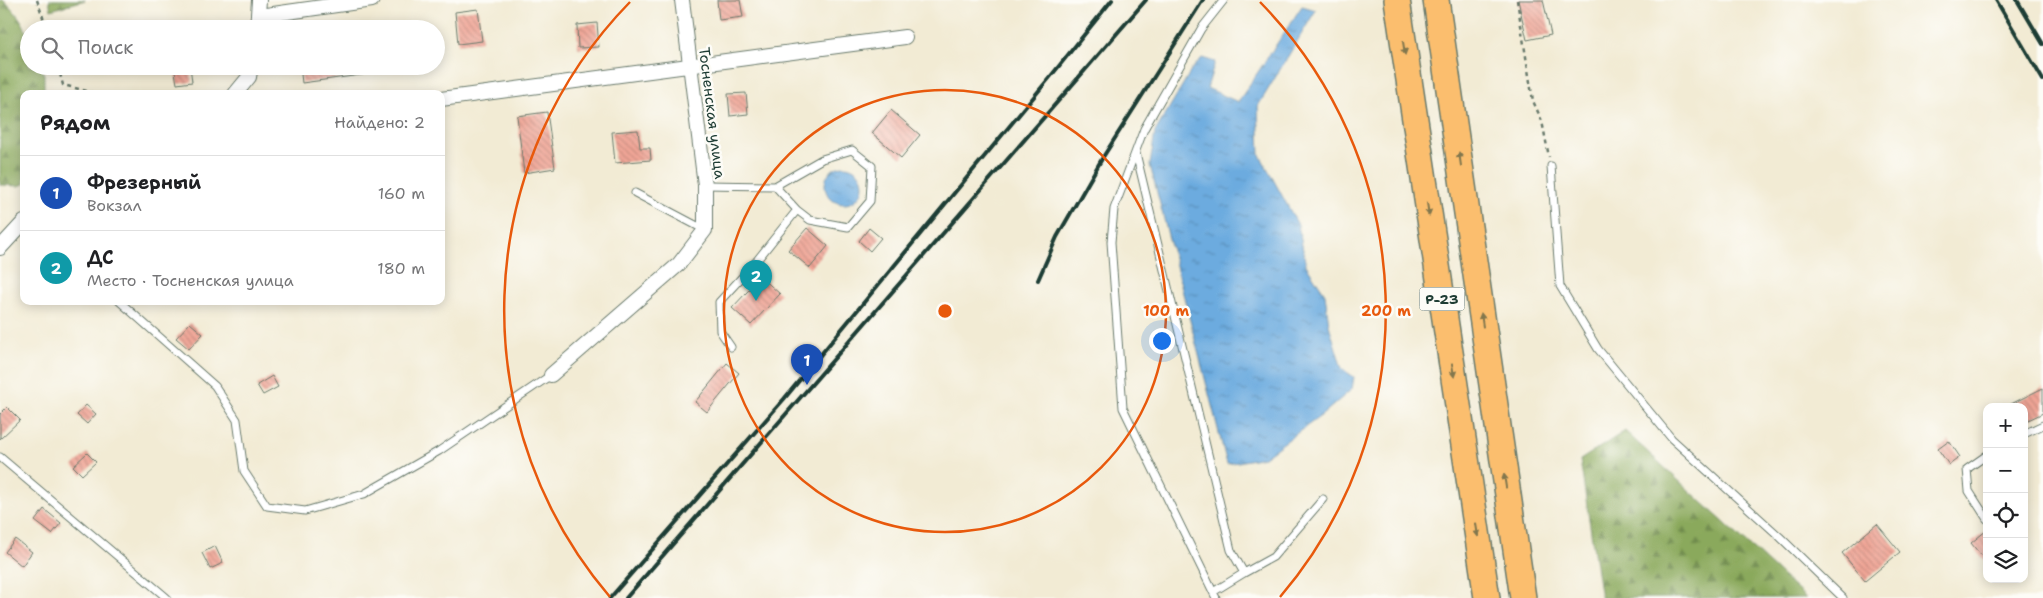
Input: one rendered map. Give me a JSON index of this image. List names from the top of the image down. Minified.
{"streets":{"highway":["Р-23"],"street":["Тосненская улица"]},"page":{"search":"Поиск","heading":["Рядом","Найдено: 2"],"list":[{"mark":"1","name":"Фрезерный","note":"Вокзал","value":"160 m"},{"mark":"2","name":"ДС","note":"Место · Тосненская улица","value":"180 m"}],"pins":["2","1"],"map_buttons":["+","−"]},"rings":["100 m","200 m"]}
